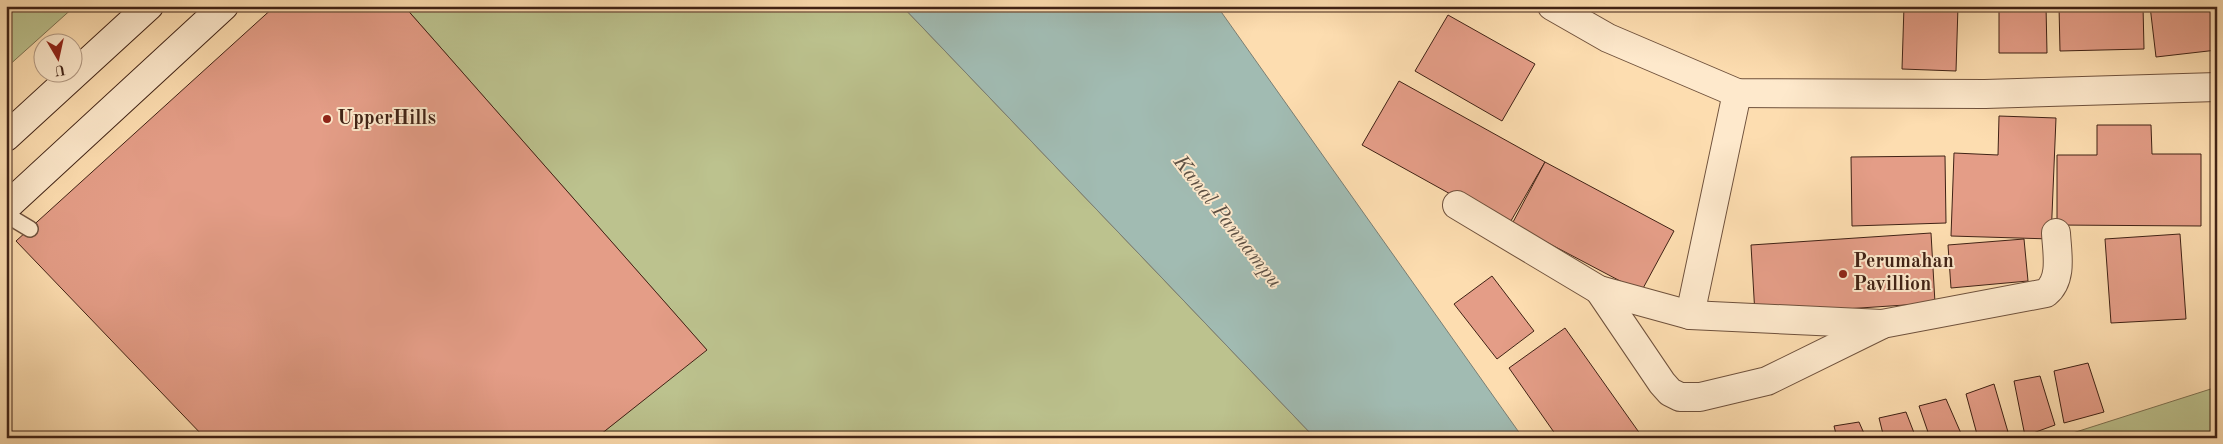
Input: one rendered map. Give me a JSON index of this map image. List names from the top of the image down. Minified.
{"water":["Kanal Pannampu"],"places":["UpperHills","Perumahan Pavillion"],"north":"bottom"}
